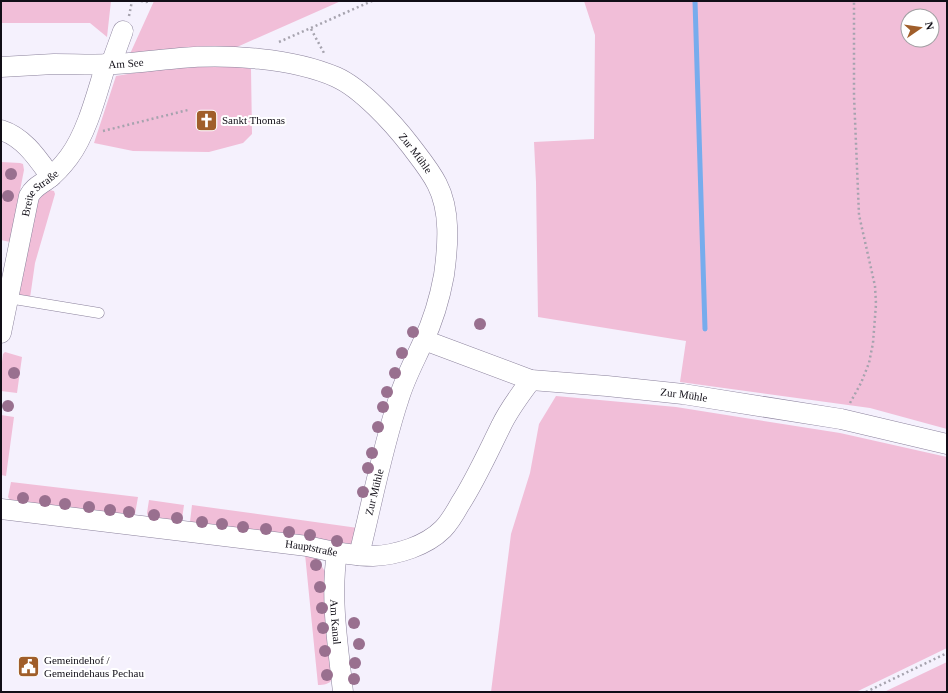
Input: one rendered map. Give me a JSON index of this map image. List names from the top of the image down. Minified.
{"streets":{"street":["Am See","Zur Mühle","Breite Straße","Hauptstraße","Am Kanal"]},"crossings":[["Am See","Zur Mühle"],["Am See","Breite Straße"],["Zur Mühle","Hauptstraße"],["Hauptstraße","Am Kanal"]],"places":{"church":["Sankt Thomas"],"public building":["Gemeindehof / Gemeindehaus Pechau"]},"north":"right"}
